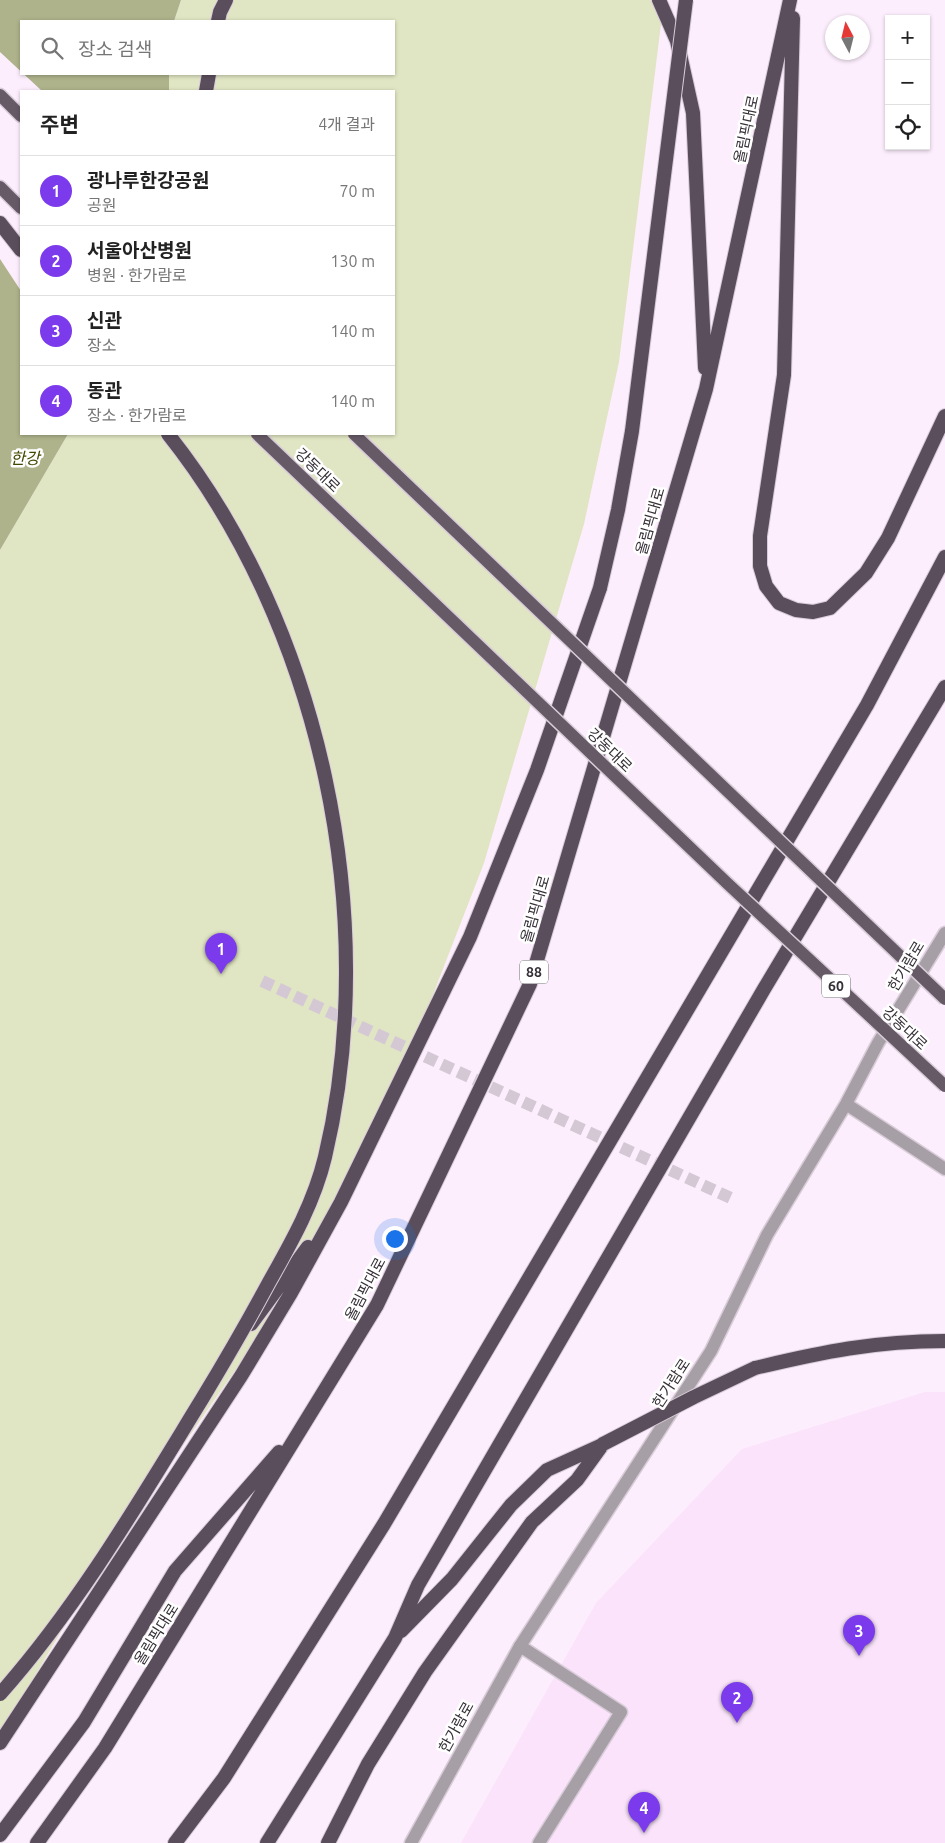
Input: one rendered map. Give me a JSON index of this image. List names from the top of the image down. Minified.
{"streets":{"highway":["올림픽대로","88"],"main road":["강동대로","60"],"street":["한가람로"]},"water":["한강"],"north":"top","page":{"map_buttons":["+","−"],"search":"장소 검색","heading":["주변","4개 결과"],"list":[{"mark":"1","name":"광나루한강공원","note":"공원","value":"70 m"},{"mark":"2","name":"서울아산병원","note":"병원 · 한가람로","value":"130 m"},{"mark":"3","name":"신관","note":"장소","value":"140 m"},{"mark":"4","name":"동관","note":"장소 · 한가람로","value":"140 m"}],"pins":["1","3","2","4"]}}
